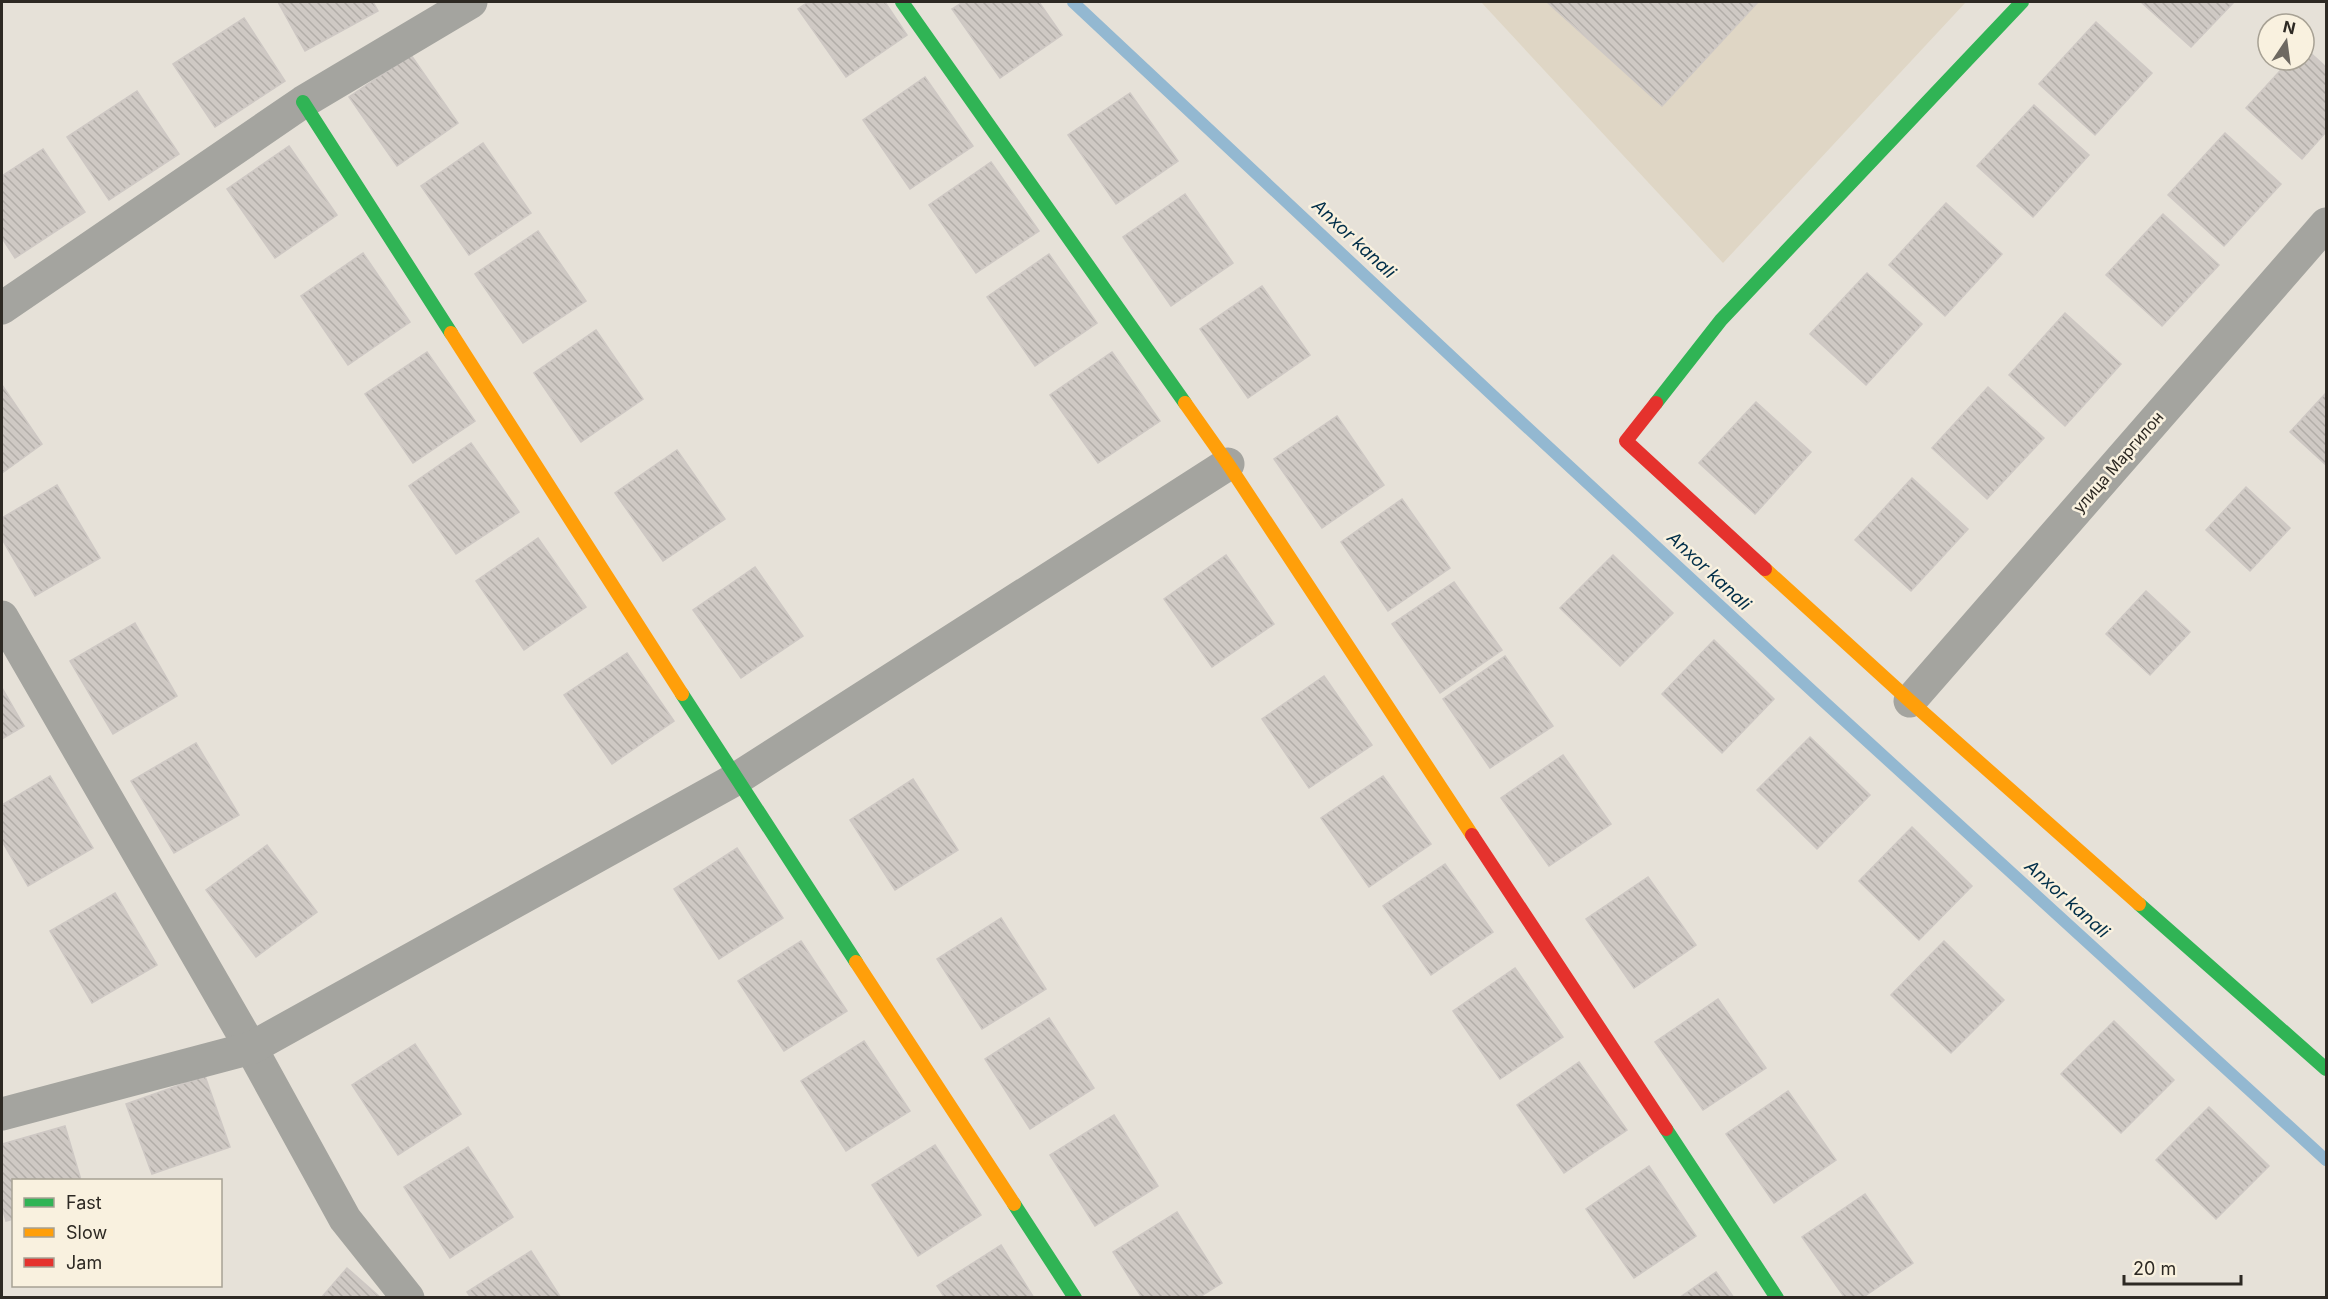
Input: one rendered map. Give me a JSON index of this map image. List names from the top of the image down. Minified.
{"streets":{"street":["улица Маргилон"]},"water":["Anxor kanali"],"legend":["Fast","Slow","Jam"],"scale_bar":"20 m","north":"top"}
